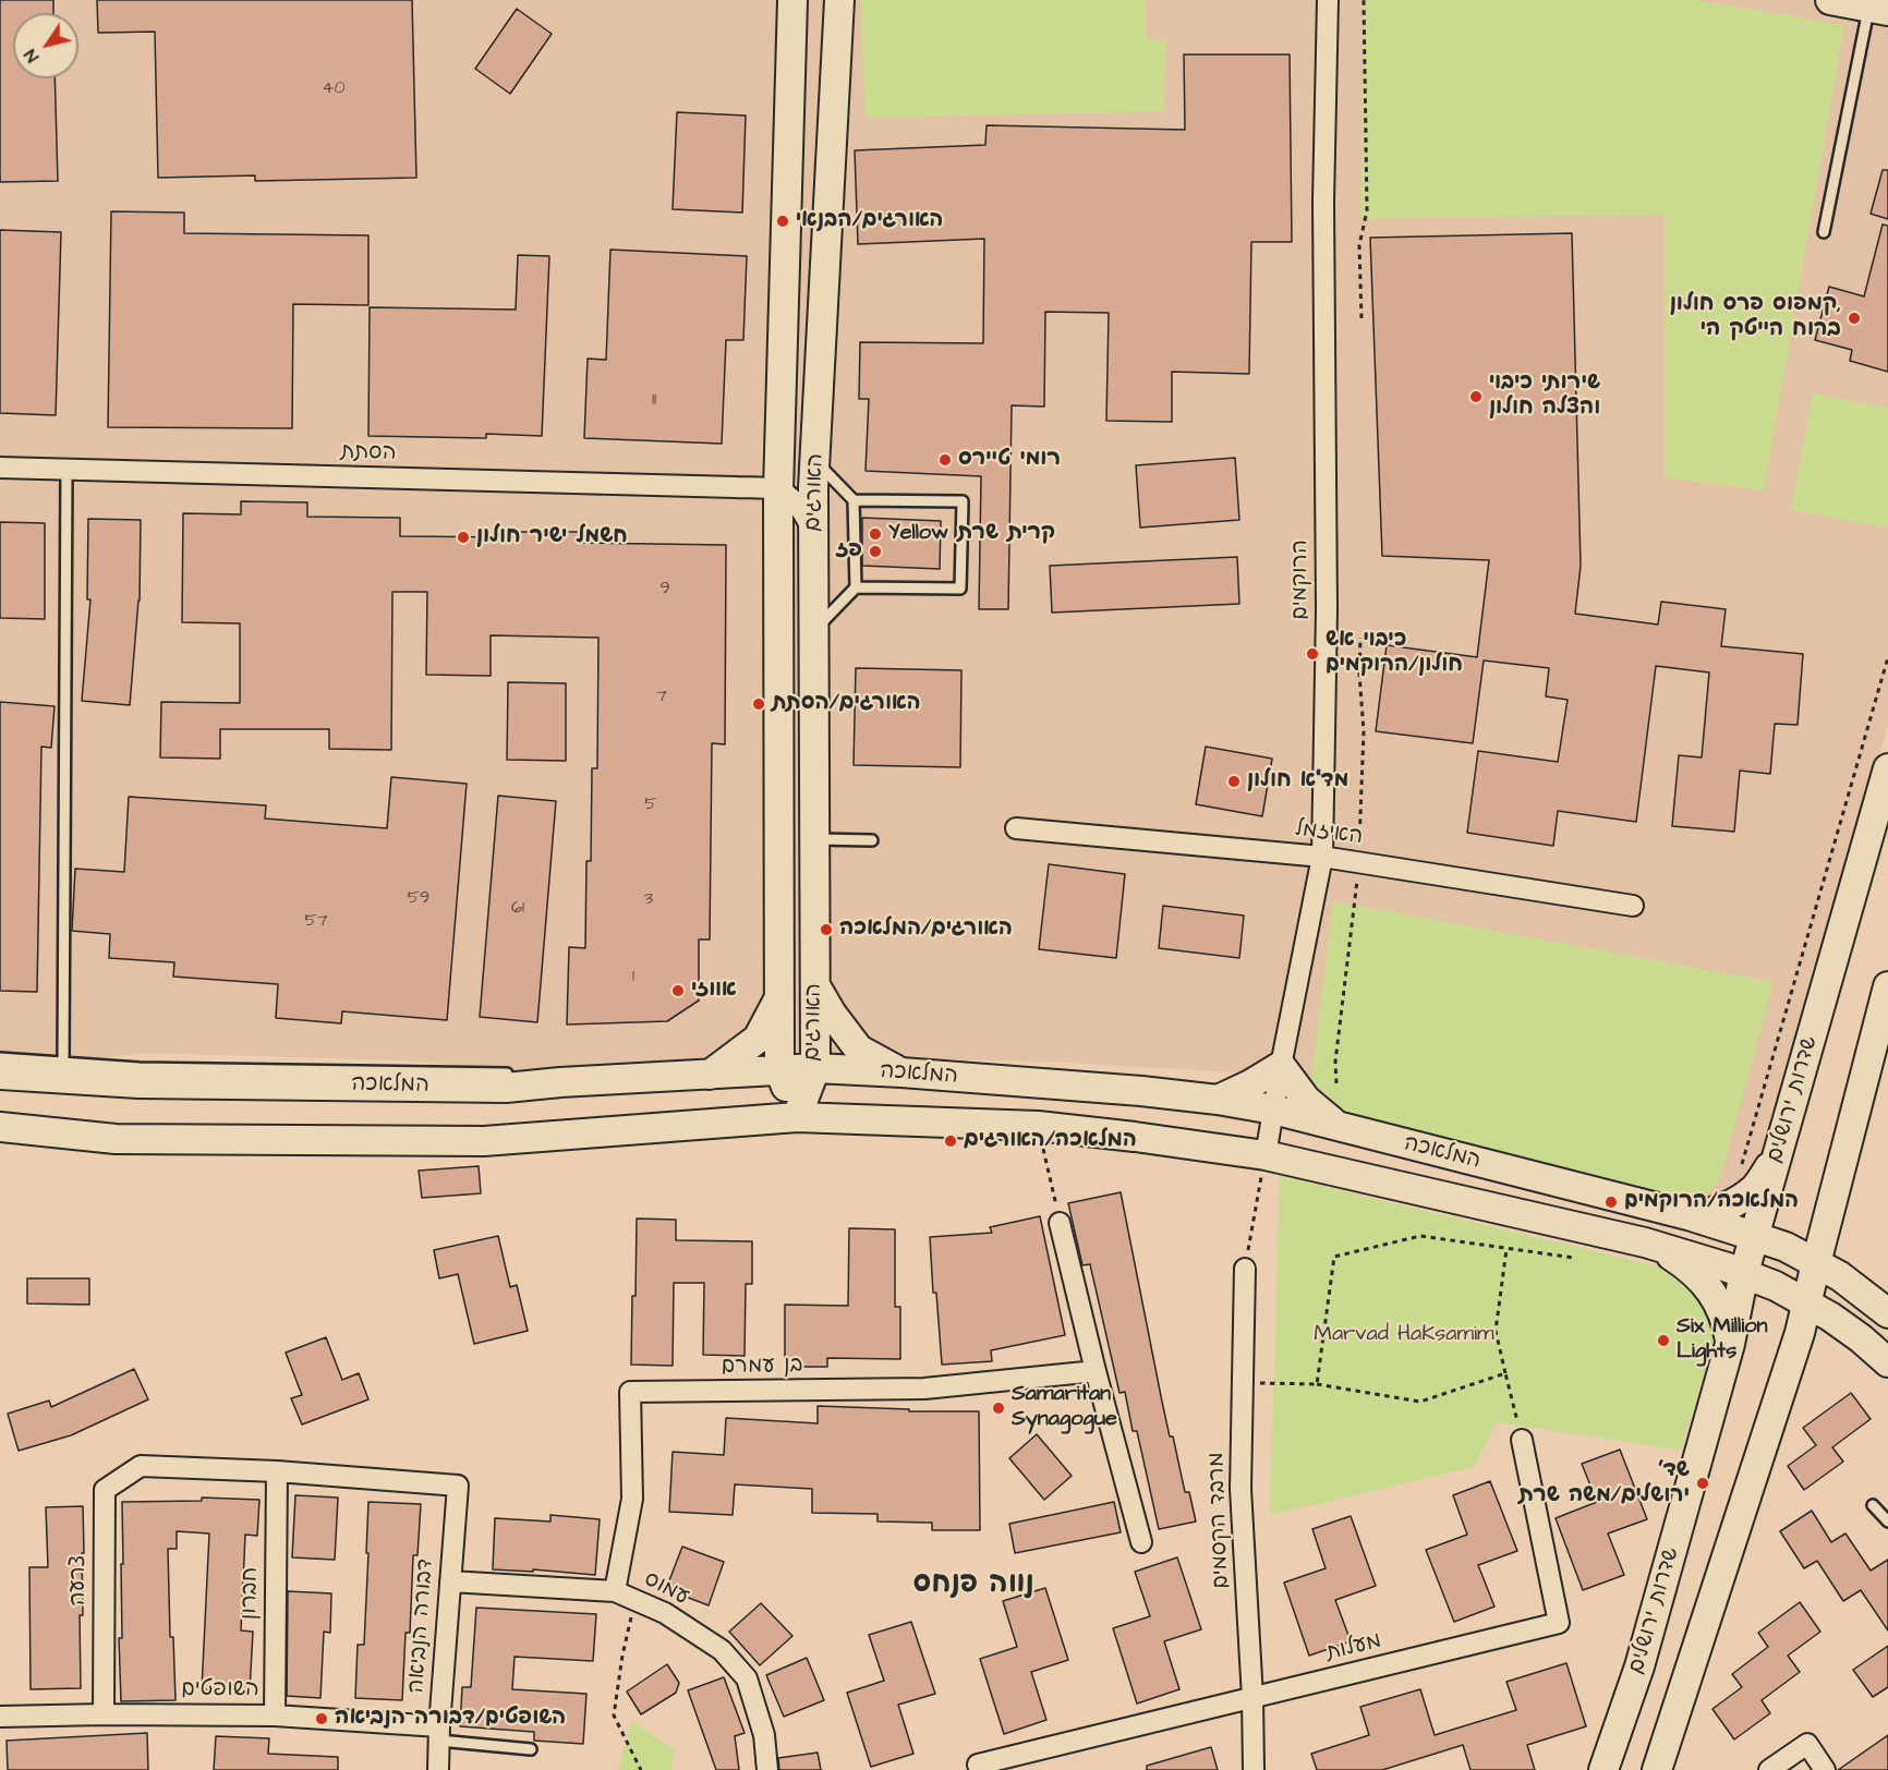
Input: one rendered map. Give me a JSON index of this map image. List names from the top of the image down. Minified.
{"streets":{"main road":["האורגים","המלאכה","שדרות ירושלים"],"street":["הסתת","הרוקמים","האיזמל","בן עמרם","מרבד הקסמים","צרעה","עמוס","חברון","דבורה הנביאה","מעלות","השופטים"]},"crossings":[["הסתת","האורגים"],["האורגים","המלאכה"],["הרוקמים","האיזמל"],["הרוקמים","המלאכה"],["המלאכה","שדרות ירושלים"],["בן עמרם","עמוס"],["מרבד הקסמים","מעלות"],["צרעה","חברון"],["צרעה","דבורה הנביאה"],["צרעה","השופטים"],["עמוס","דבורה הנביאה"],["חברון","דבורה הנביאה"],["חברון","השופטים"],["דבורה הנביאה","השופטים"]],"districts":["נווה פנחס"],"parks":["Marvad HaKsamim"],"places":["האורגים/הבנאי","קמפוס פרס חולון, ברוח הייטק הי","שירותי כיבוי והצלה חולון","רומי טיירס","Yellow קרית שרת","חשמל ישיר חולון","פז","כיבוי אש חולון/הרוקמים","האורגים/הסתת","מד\"א חולון","האורגים/המלאכה","אווזי","המלאכה/האורגים","המלאכה/הרוקמים","Six Million Lights","Samaritan Synagogue","שד׳ ירושלים/משה שרת","השופטים/דבורה הנביאה"],"house_numbers":["40","11","9","7","5","59","3","61","57","1"],"north":"bottom left"}
